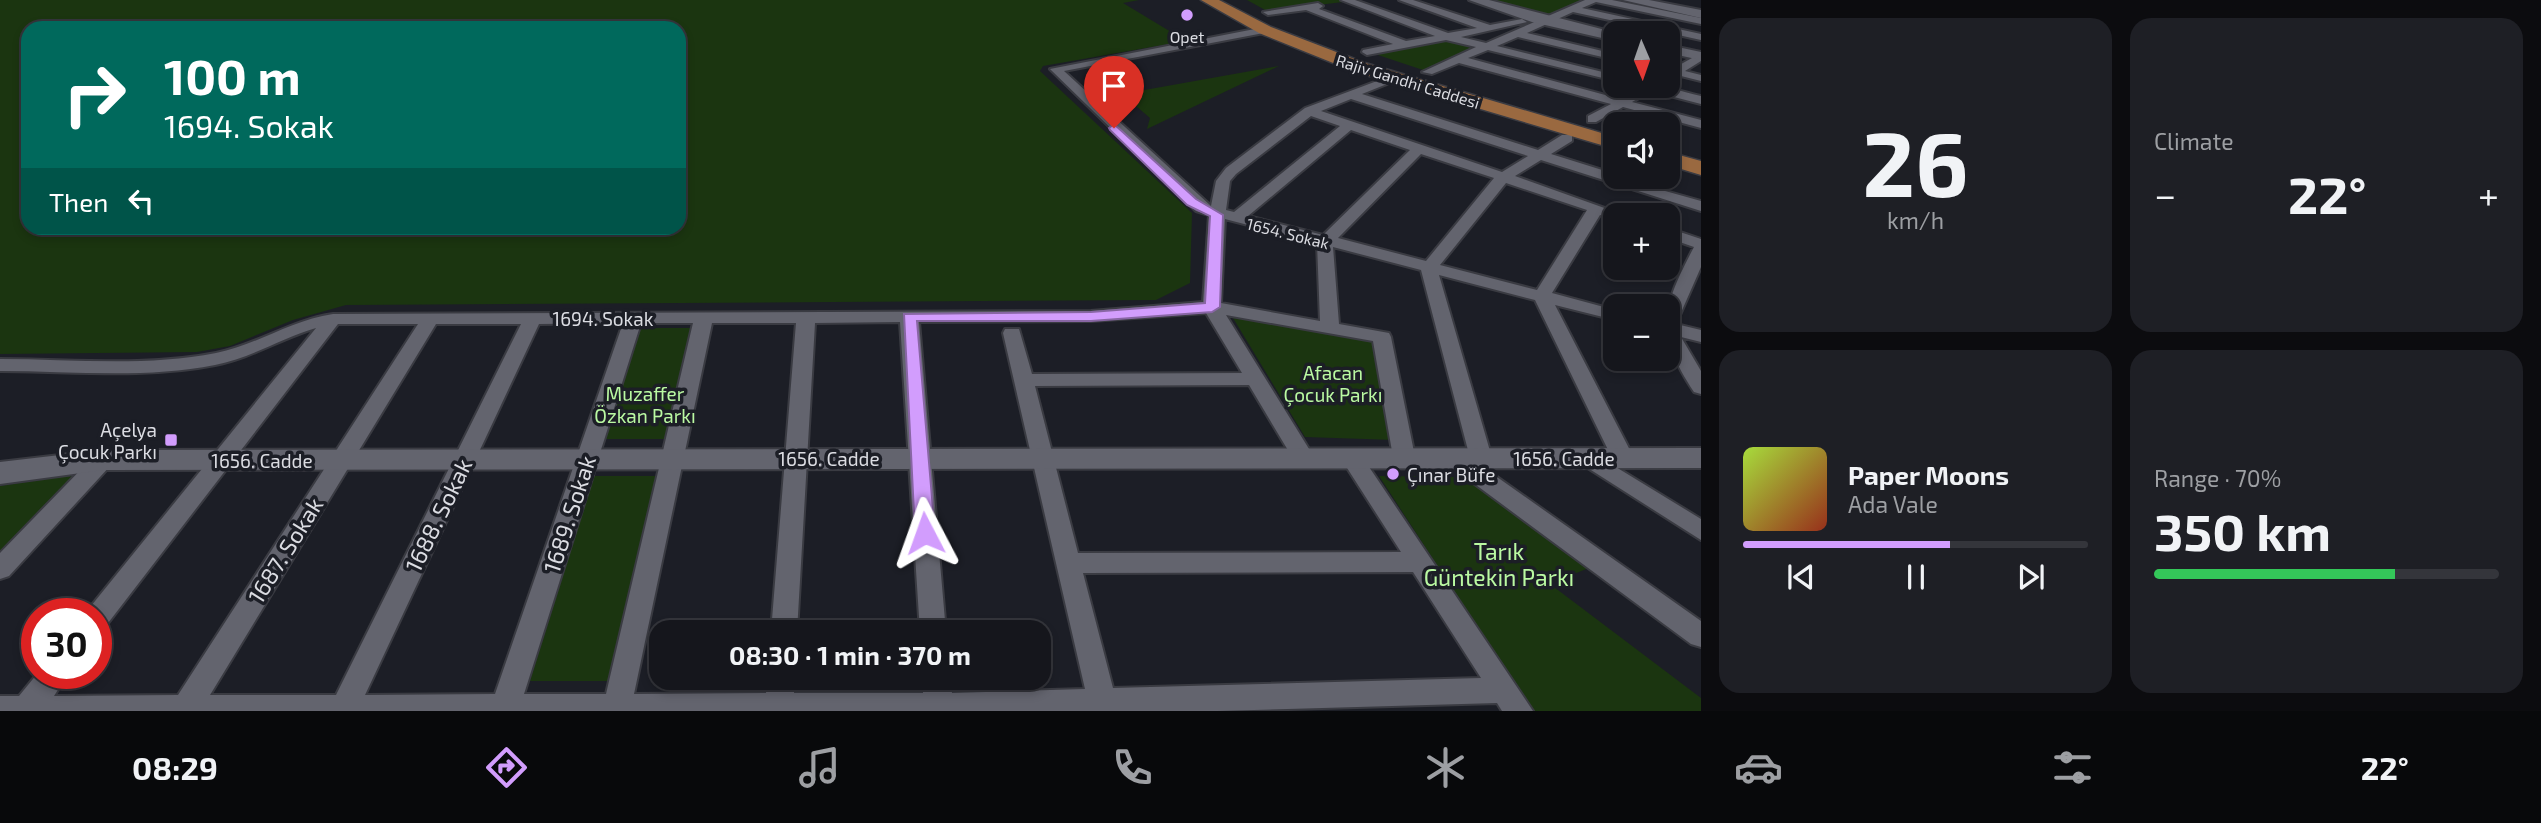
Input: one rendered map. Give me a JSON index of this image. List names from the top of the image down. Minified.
{"streets":{"main road":["Rajiv Gandhi Caddesi"],"street":["1654. Sokak","1694. Sokak","1656. Cadde","1689. Sokak","1688. Sokak","1687. Sokak"]},"crossings":[["Rajiv Gandhi Caddesi","1654. Sokak"],["1694. Sokak","1656. Cadde"],["1694. Sokak","1689. Sokak"],["1694. Sokak","1688. Sokak"],["1694. Sokak","1687. Sokak"],["1656. Cadde","1689. Sokak"],["1656. Cadde","1688. Sokak"],["1656. Cadde","1687. Sokak"]],"parks":["Afacan Çocuk Parkı","Muzaffer Özkan Parkı","Tarık Güntekin Parkı"],"places":{"other":["Opet","Çınar Büfe"],"transit":["Açelya Çocuk Parkı"]},"north":"bottom","page":{"tile":[["26","km/h"],"Climate",["Range · 70%","350 km"]],"map_buttons":["+","−"],"turn":["100 m","1694. Sokak"],"heat":["−","22°","+"],"then":"Then","song":["Paper Moons","Ada Vale"],"limit":"30","trip":"08:30 · 1 min · 370 m","tabs":["08:29","22°"]}}
